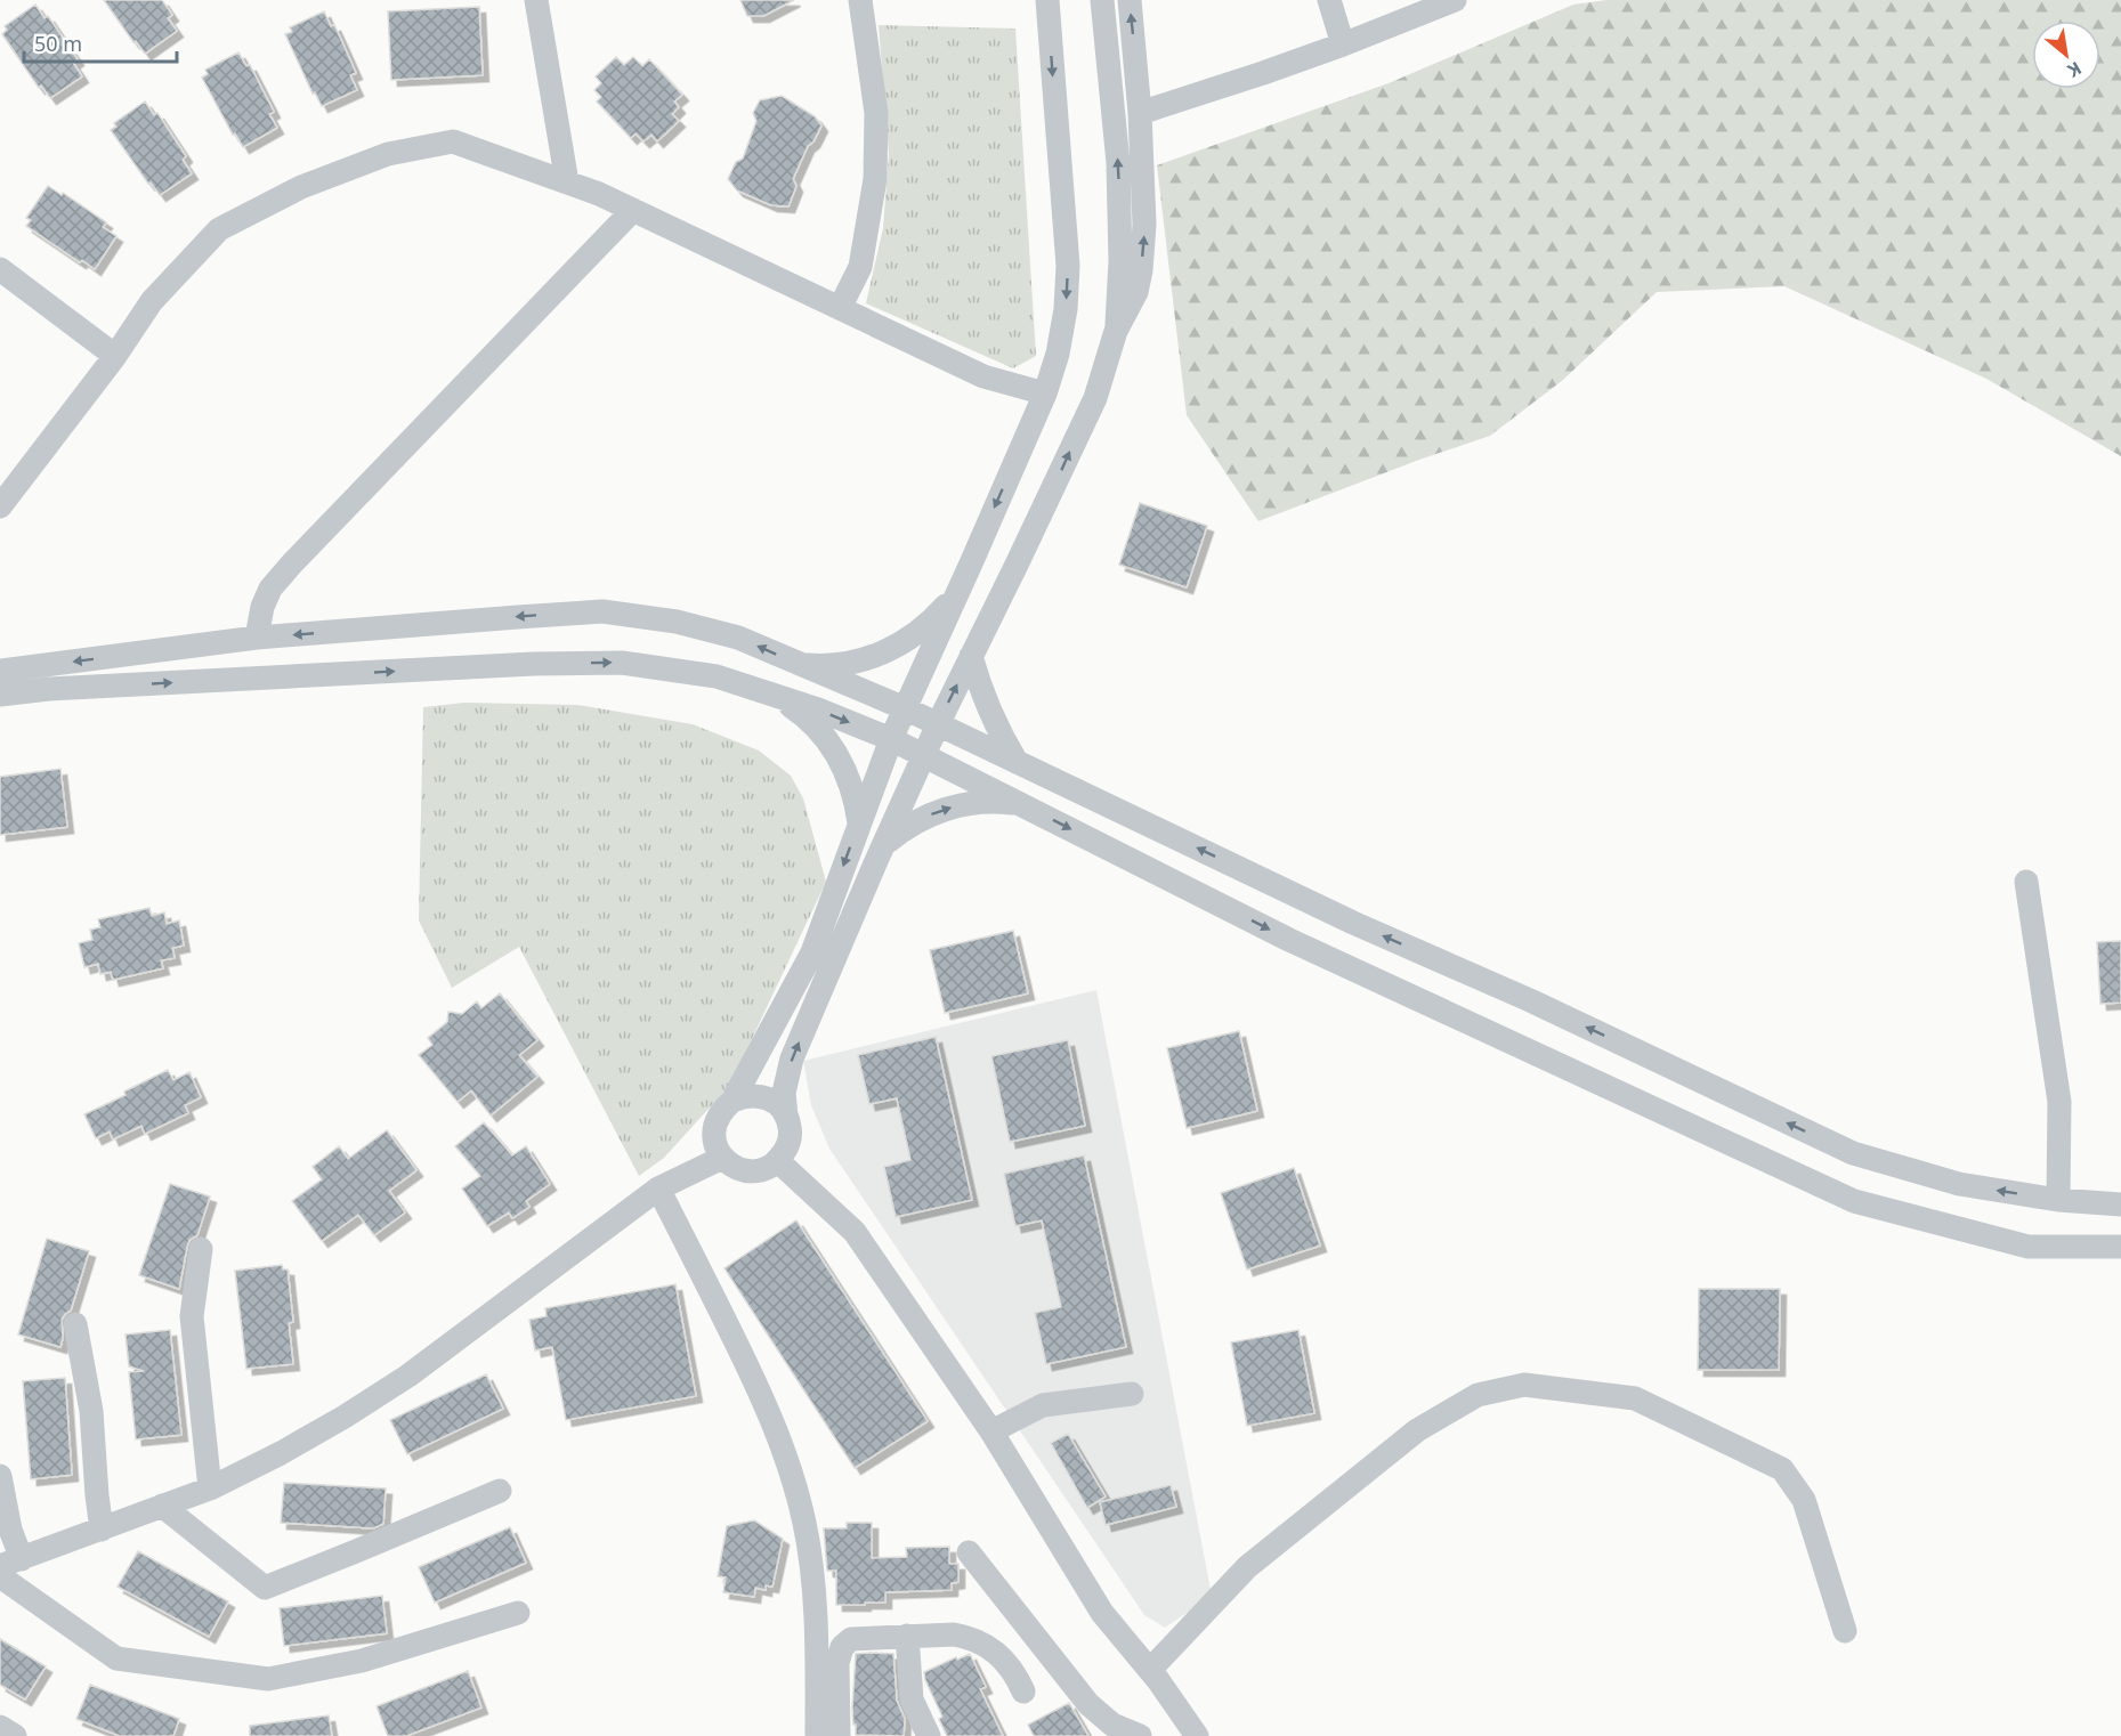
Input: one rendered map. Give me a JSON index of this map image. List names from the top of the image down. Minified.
{"scale_bar":"50 m","north":"bottom right"}
